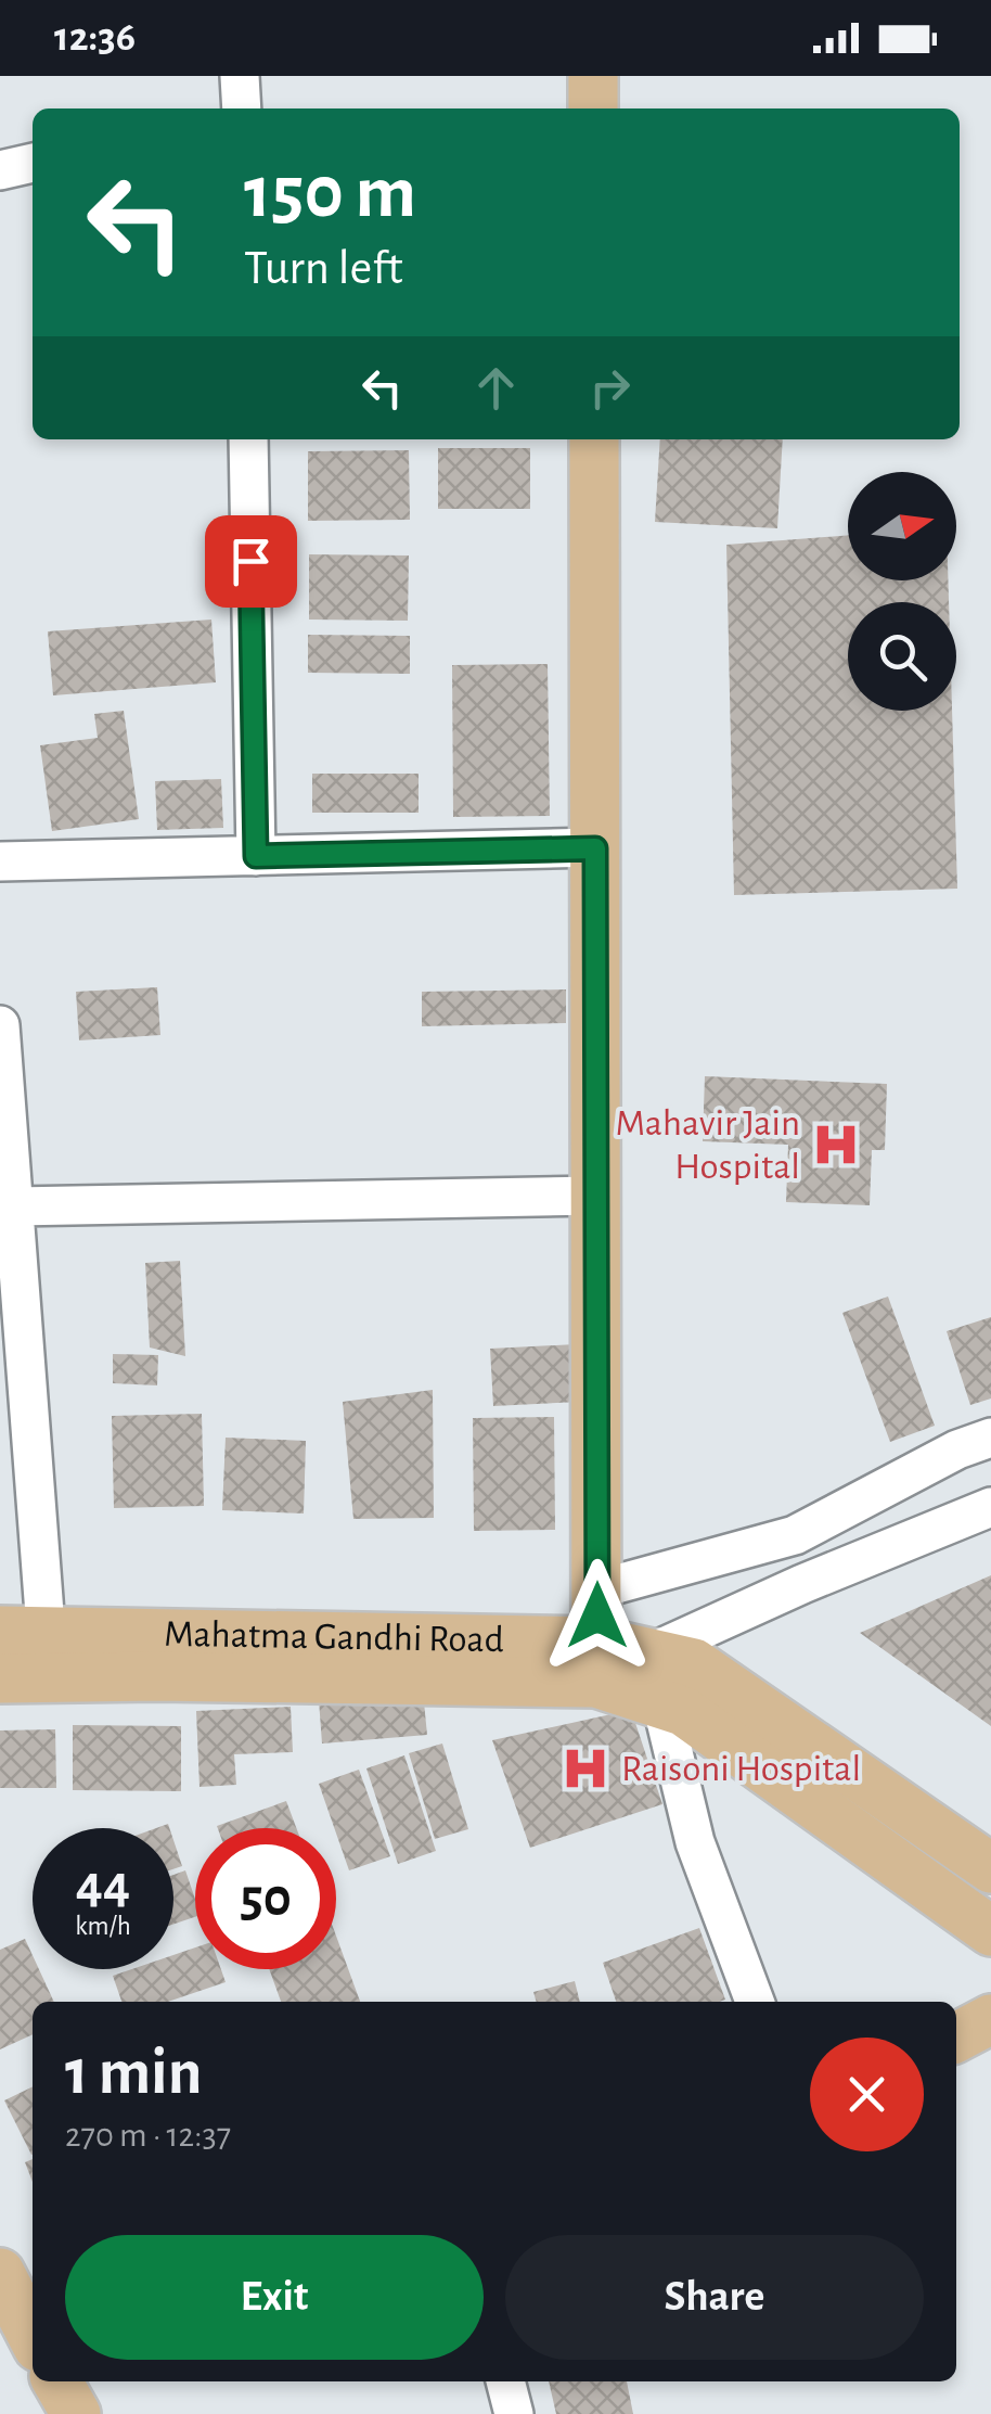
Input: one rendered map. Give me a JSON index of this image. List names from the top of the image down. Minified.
{"streets":{"main road":["Mahatma Gandhi Road"]},"places":{"hospital":["Mahavir Jain Hospital","Raisoni Hospital"]},"north":"right","page":{"status":"12:36","turn":["150 m","Turn left"],"speed":"44 km/h","limit":"50","heading":["1 min","270 m · 12:37"],"buttons":["Exit","Share"]}}
